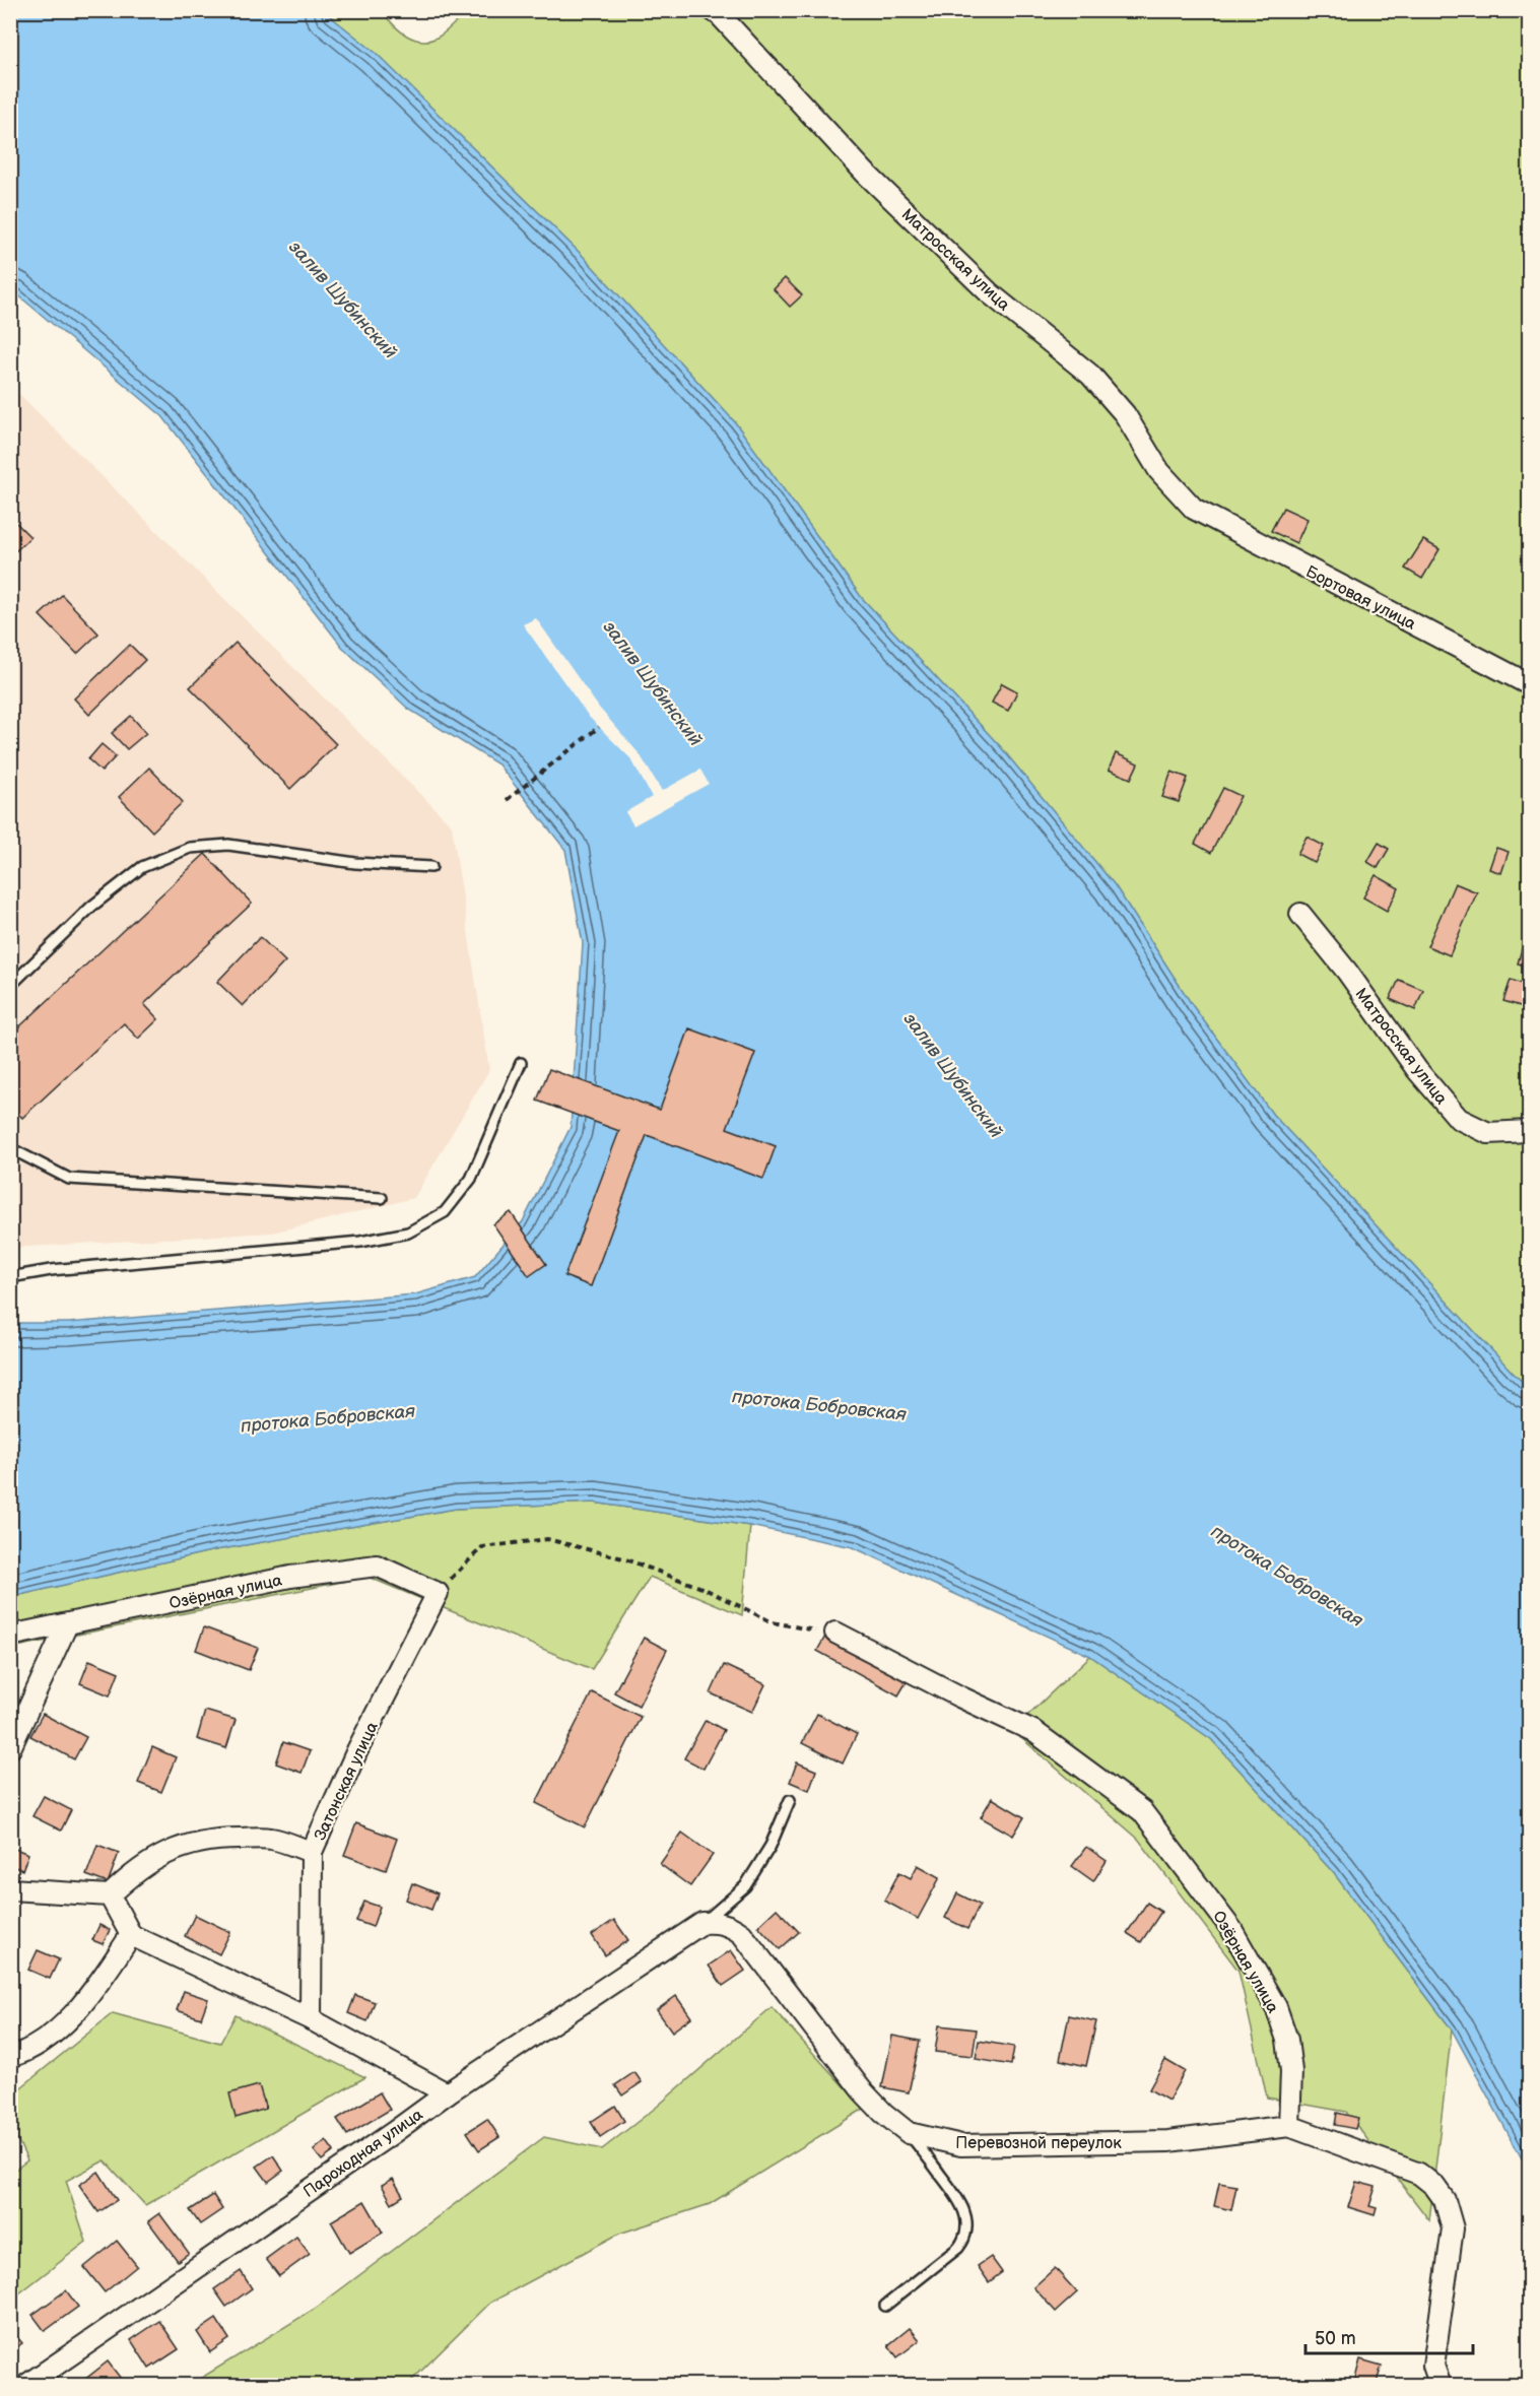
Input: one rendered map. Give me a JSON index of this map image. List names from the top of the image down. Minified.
{"streets":{"street":["Матросская улица","Бортовая улица","Озёрная улица","Затонская улица","Перевозной переулок","Пароходная улица"]},"crossings":[["Матросская улица","Бортовая улица"],["Озёрная улица","Затонская улица"],["Озёрная улица","Перевозной переулок"],["Перевозной переулок","Пароходная улица"]],"water":["залив Шубинский","протока Бобровская"],"scale_bar":"50 m"}
